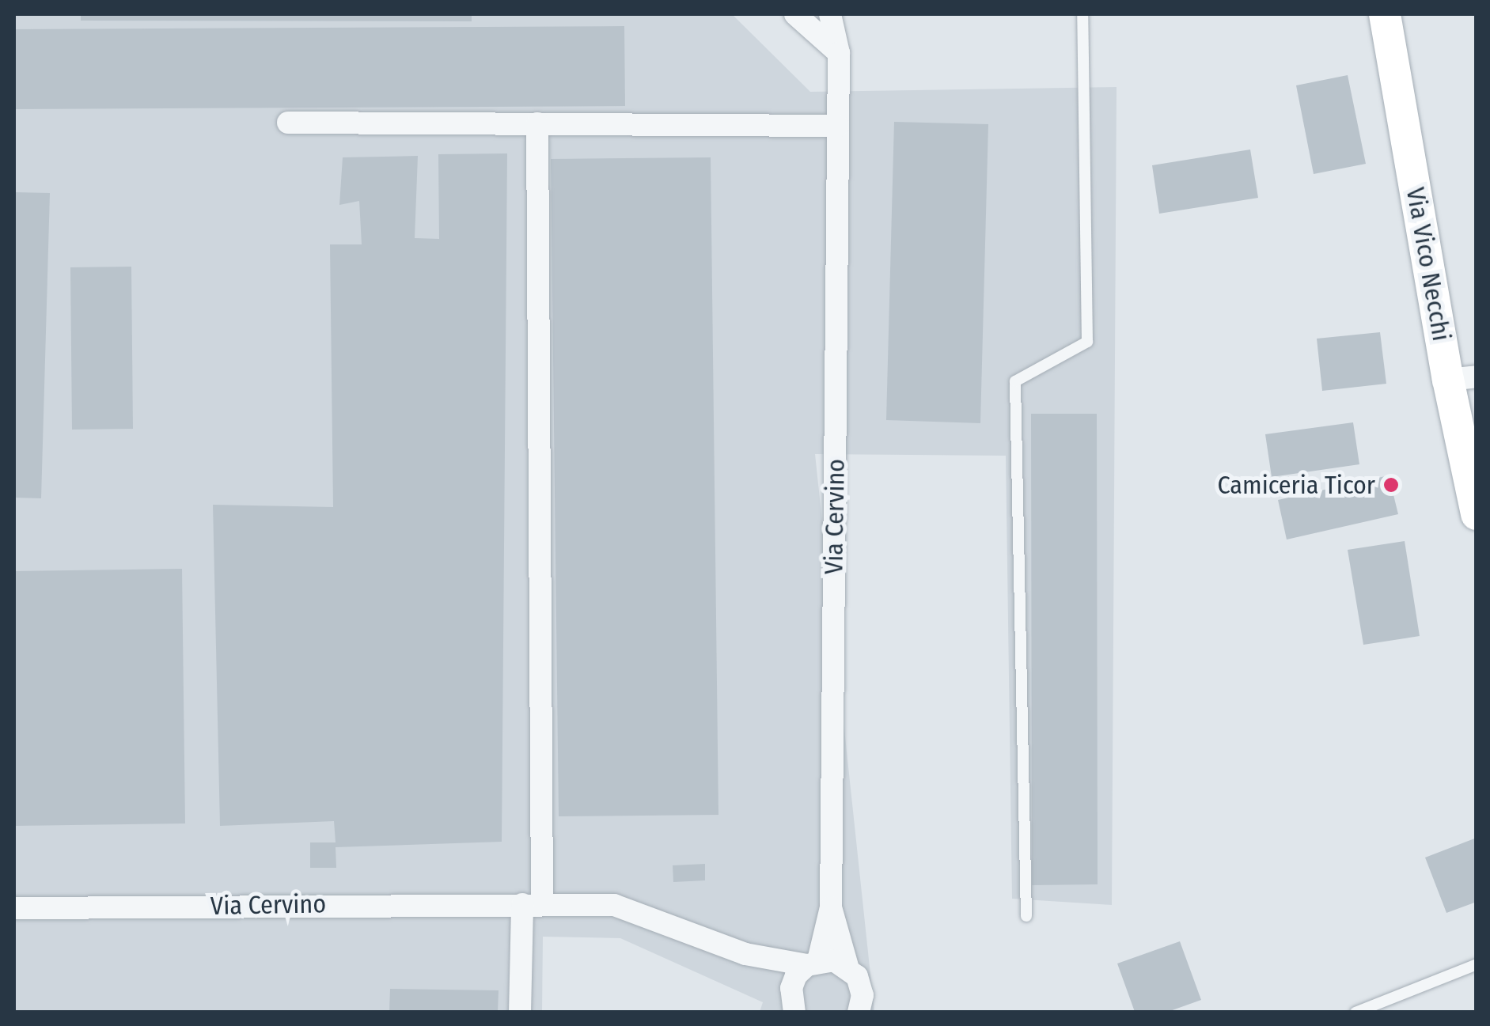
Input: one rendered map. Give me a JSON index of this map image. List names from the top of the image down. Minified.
{"streets":{"street":["Via Vico Necchi","Via Cervino"]},"places":["Camiceria Ticor"]}
